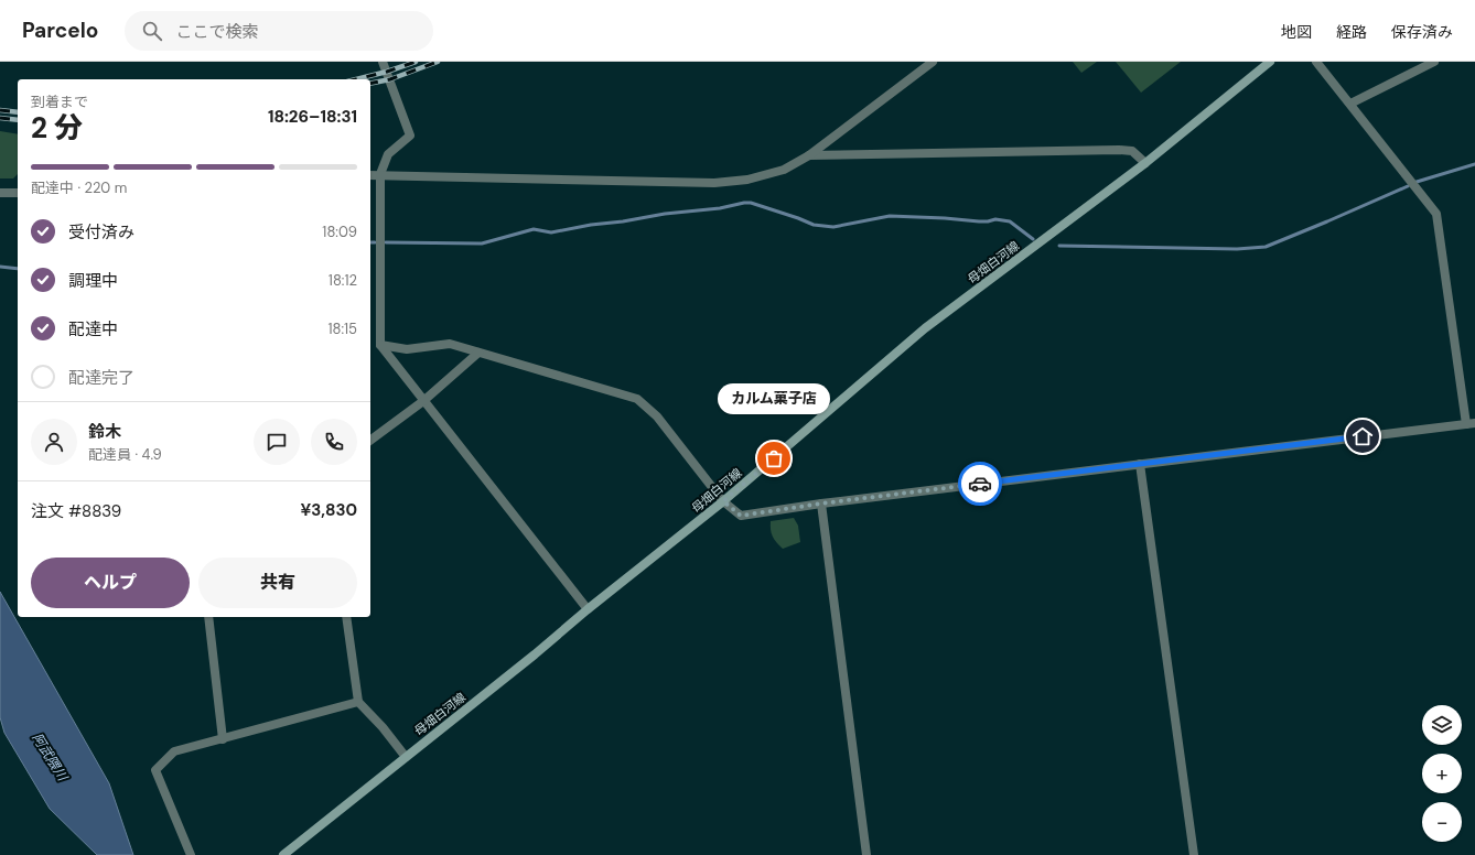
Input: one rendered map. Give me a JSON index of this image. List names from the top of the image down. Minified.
{"streets":{"main road":["母畑白河線"]},"water":["阿武隈川"],"places":["カルム菓子店"],"page":{"header":"Parcelo","search":"ここで検索","nav":["地図","経路","保存済み"],"heading":["2 分","到着まで","18:26–18:31"],"panel":["鈴木","配達員 · 4.9","注文 #8839","¥3,830"],"bar":"配達中 · 220 m","list":[["受付済み","18:09"],["調理中","18:12"],["配達中","18:15"],"配達完了"],"bubble":"カルム菓子店","buttons":["ヘルプ","共有"],"map_buttons":["+","−"]}}
